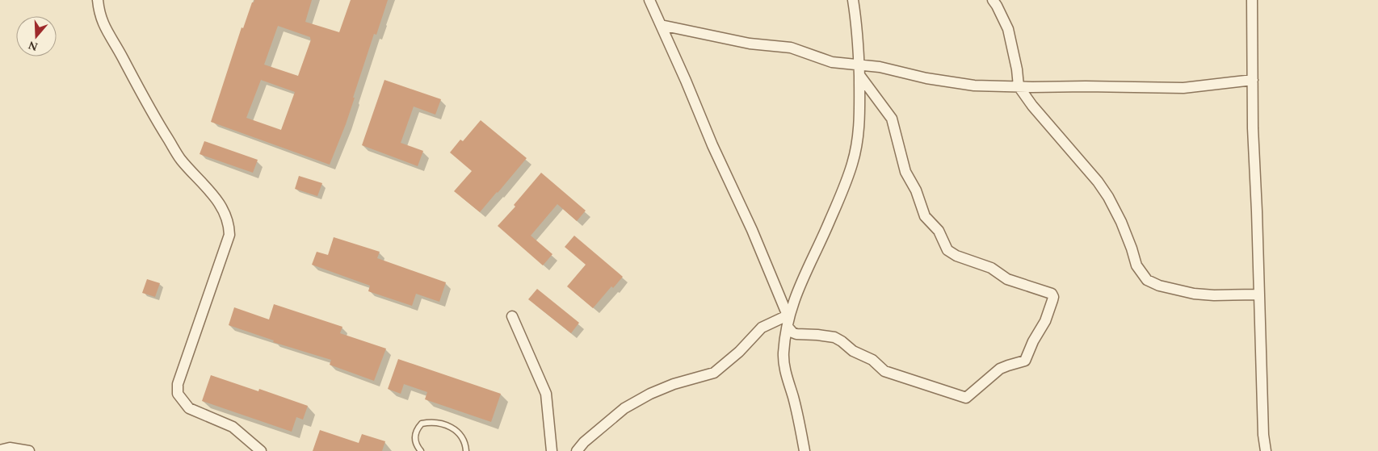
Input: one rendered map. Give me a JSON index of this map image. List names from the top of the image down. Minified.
{"north":"bottom"}
